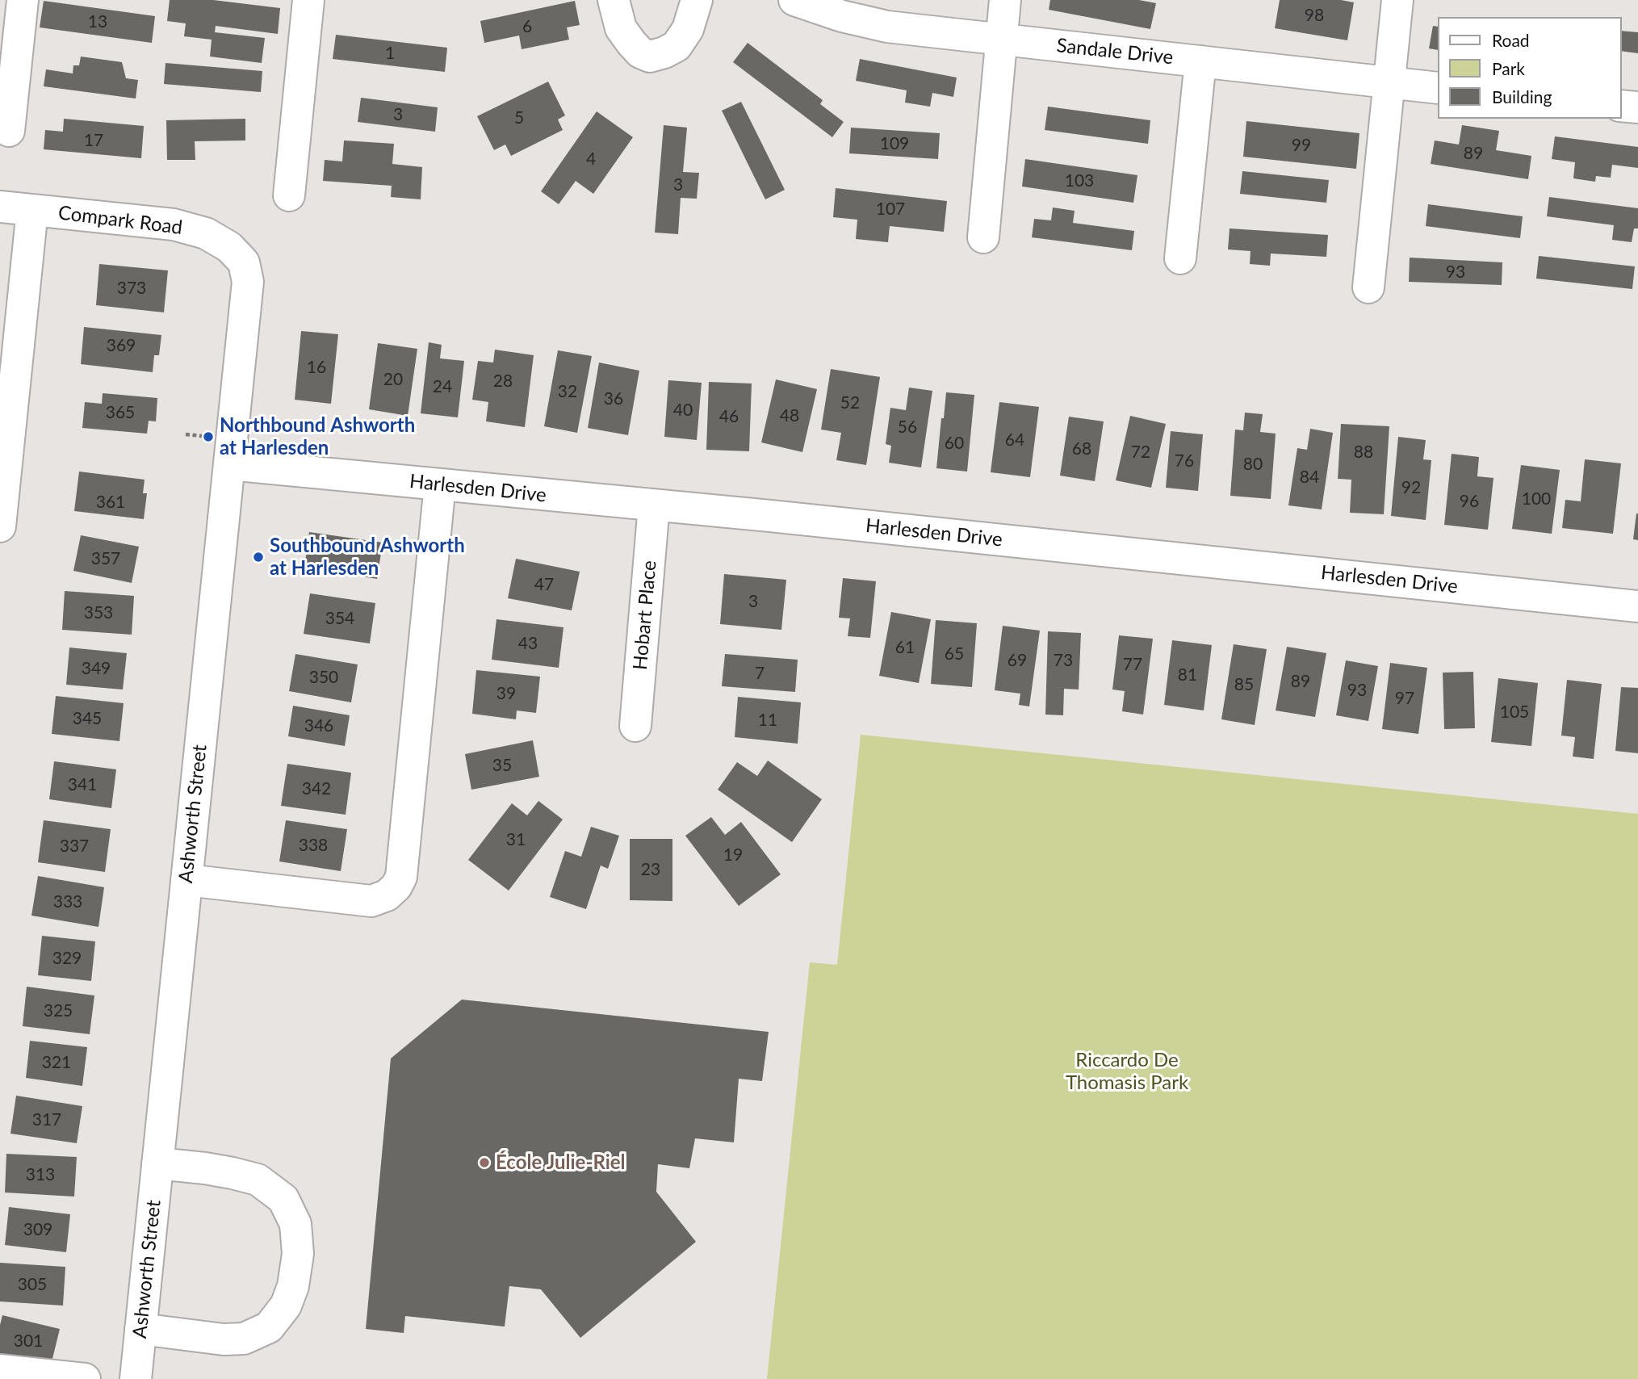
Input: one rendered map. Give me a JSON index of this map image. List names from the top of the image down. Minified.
{"streets":{"street":["Sandale Drive","Compark Road","Harlesden Drive","Hobart Place","Ashworth Street"]},"crossings":[["Compark Road","Ashworth Street"],["Harlesden Drive","Hobart Place"],["Harlesden Drive","Ashworth Street"]],"parks":["Riccardo De Thomasis Park"],"places":["Northbound Ashworth at Harlesden","Southbound Ashworth at Harlesden","École Julie-Riel"],"house_numbers":["98","13","6","1","3","5","17","109","99","89","4","103","3","107","93","373","369","16","20","28","24","32","36","52","40","365","48","46","56","64","60","68","72","88","76","80","84","92","100","96","361","357","47","3","353","354","43","61","65","69","73","77","349","7","81","350","89","85","93","39","97","105","345","11","346","35","341","342","31","338","337","19","23","333","329","325","321","317","313","309","305","301"],"legend":["Road","Park","Building"]}
